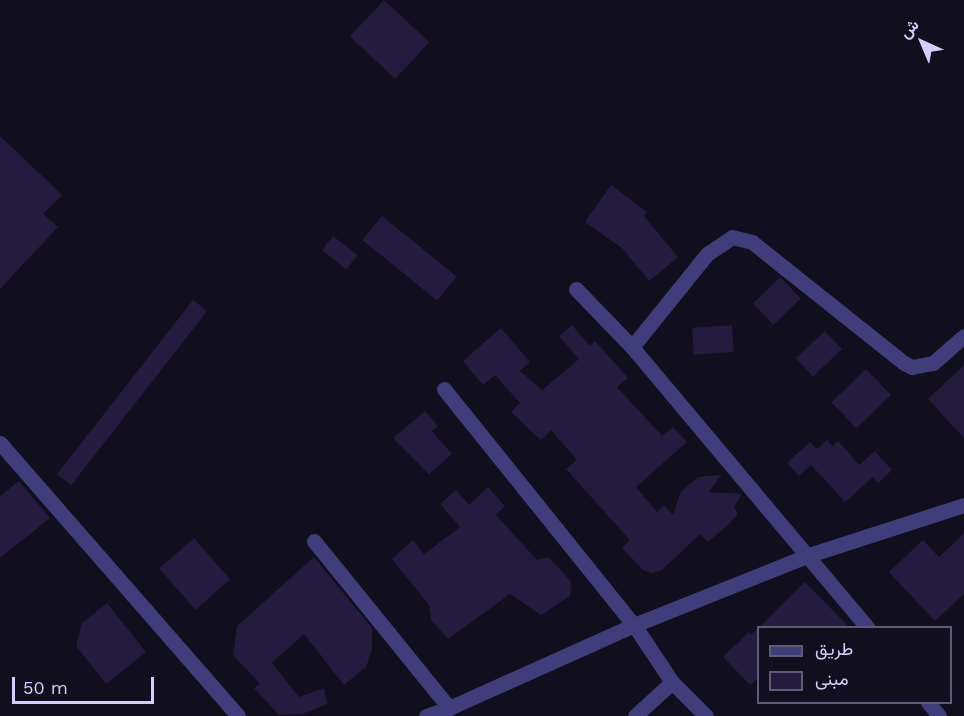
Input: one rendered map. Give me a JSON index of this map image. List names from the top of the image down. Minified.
{"legend":["طريق","مبنى"],"scale_bar":"50 m","north":"top left"}
